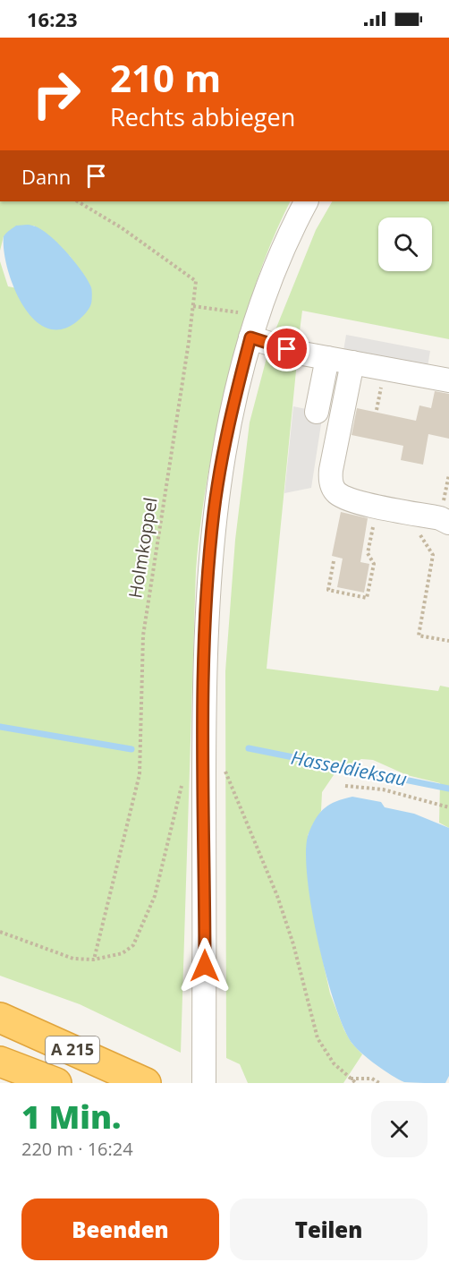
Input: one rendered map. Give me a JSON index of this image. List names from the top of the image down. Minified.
{"streets":{"highway":["A 215"],"path":["Holmkoppel"]},"water":["Hasseldieksau"],"page":{"status":"16:23","turn":["210 m","Rechts abbiegen"],"then":"Dann","heading":["1 Min.","220 m · 16:24"],"buttons":["Beenden","Teilen"]}}
